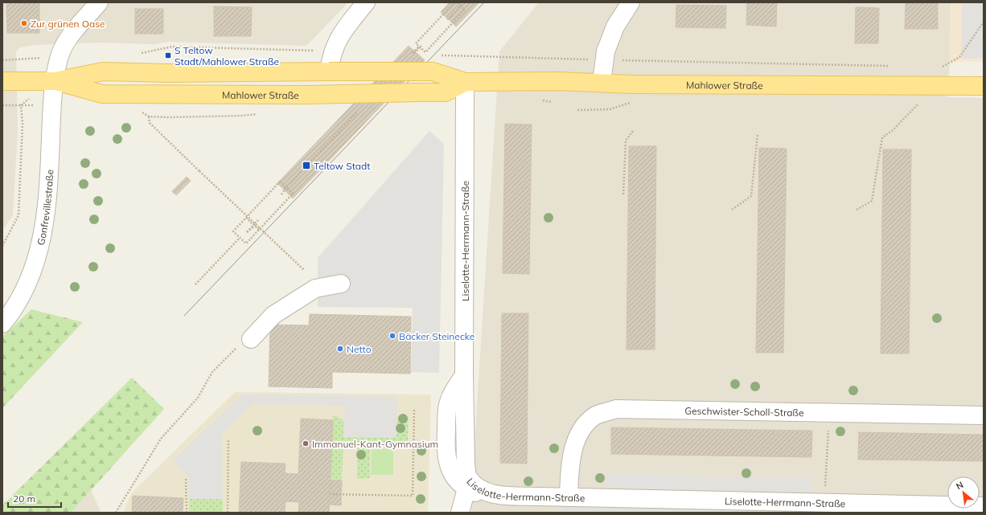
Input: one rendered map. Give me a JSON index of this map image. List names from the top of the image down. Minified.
{"streets":{"main road":["Mahlower Straße"],"street":["Gonfrevillestraße","Liselotte-Herrmann-Straße","Geschwister-Scholl-Straße"]},"crossings":[["Mahlower Straße","Gonfrevillestraße"],["Mahlower Straße","Liselotte-Herrmann-Straße"],["Liselotte-Herrmann-Straße","Geschwister-Scholl-Straße"]],"places":{"other":["Zur grünen Oase","Bäcker Steinecke","Netto","Immanuel-Kant-Gymnasium"],"transit":["S Teltow Stadt/Mahlower Straße","Teltow Stadt"]},"scale_bar":"20 m","north":"top left"}
